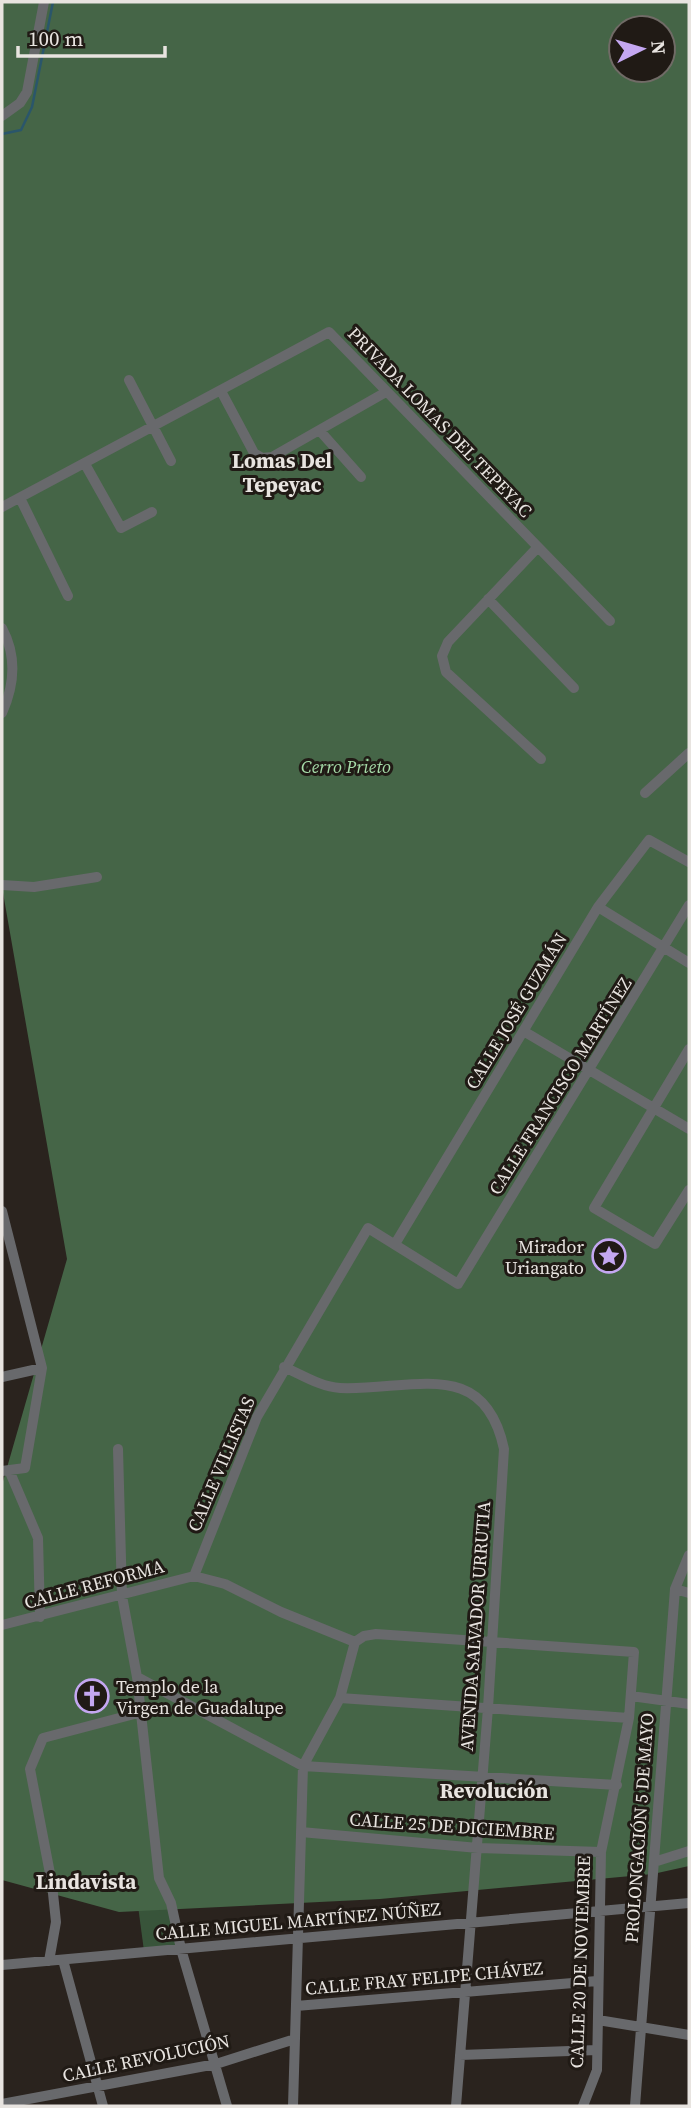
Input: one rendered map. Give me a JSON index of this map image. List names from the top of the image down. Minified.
{"streets":{"street":["PRIVADA LOMAS DEL TEPEYAC","CALLE JOSÉ GUZMÁN","CALLE FRANCISCO MARTÍNEZ","CALLE VILLISTAS","CALLE REFORMA","AVENIDA SALVADOR URRUTIA","CALLE 25 DE DICIEMBRE","PROLONGACIÓN 5 DE MAYO","CALLE MIGUEL MARTÍNEZ NÚÑEZ","CALLE 20 DE NOVIEMBRE","CALLE FRAY FELIPE CHÁVEZ","CALLE REVOLUCIÓN"]},"crossings":[["CALLE JOSÉ GUZMÁN","CALLE FRANCISCO MARTÍNEZ"],["CALLE JOSÉ GUZMÁN","CALLE VILLISTAS"],["CALLE FRANCISCO MARTÍNEZ","CALLE VILLISTAS"],["CALLE VILLISTAS","CALLE REFORMA"],["CALLE VILLISTAS","AVENIDA SALVADOR URRUTIA"],["AVENIDA SALVADOR URRUTIA","CALLE 25 DE DICIEMBRE"],["AVENIDA SALVADOR URRUTIA","CALLE MIGUEL MARTÍNEZ NÚÑEZ"],["AVENIDA SALVADOR URRUTIA","CALLE 20 DE NOVIEMBRE"],["AVENIDA SALVADOR URRUTIA","CALLE FRAY FELIPE CHÁVEZ"],["CALLE 25 DE DICIEMBRE","CALLE 20 DE NOVIEMBRE"],["PROLONGACIÓN 5 DE MAYO","CALLE MIGUEL MARTÍNEZ NÚÑEZ"],["CALLE MIGUEL MARTÍNEZ NÚÑEZ","CALLE 20 DE NOVIEMBRE"],["CALLE 20 DE NOVIEMBRE","CALLE FRAY FELIPE CHÁVEZ"]],"districts":["Lomas Del Tepeyac","Revolución","Lindavista"],"parks":["Cerro Prieto"],"places":{"place":["Mirador Uriangato"],"church":["Templo de la Virgen de Guadalupe"]},"scale_bar":"100 m","north":"right"}
